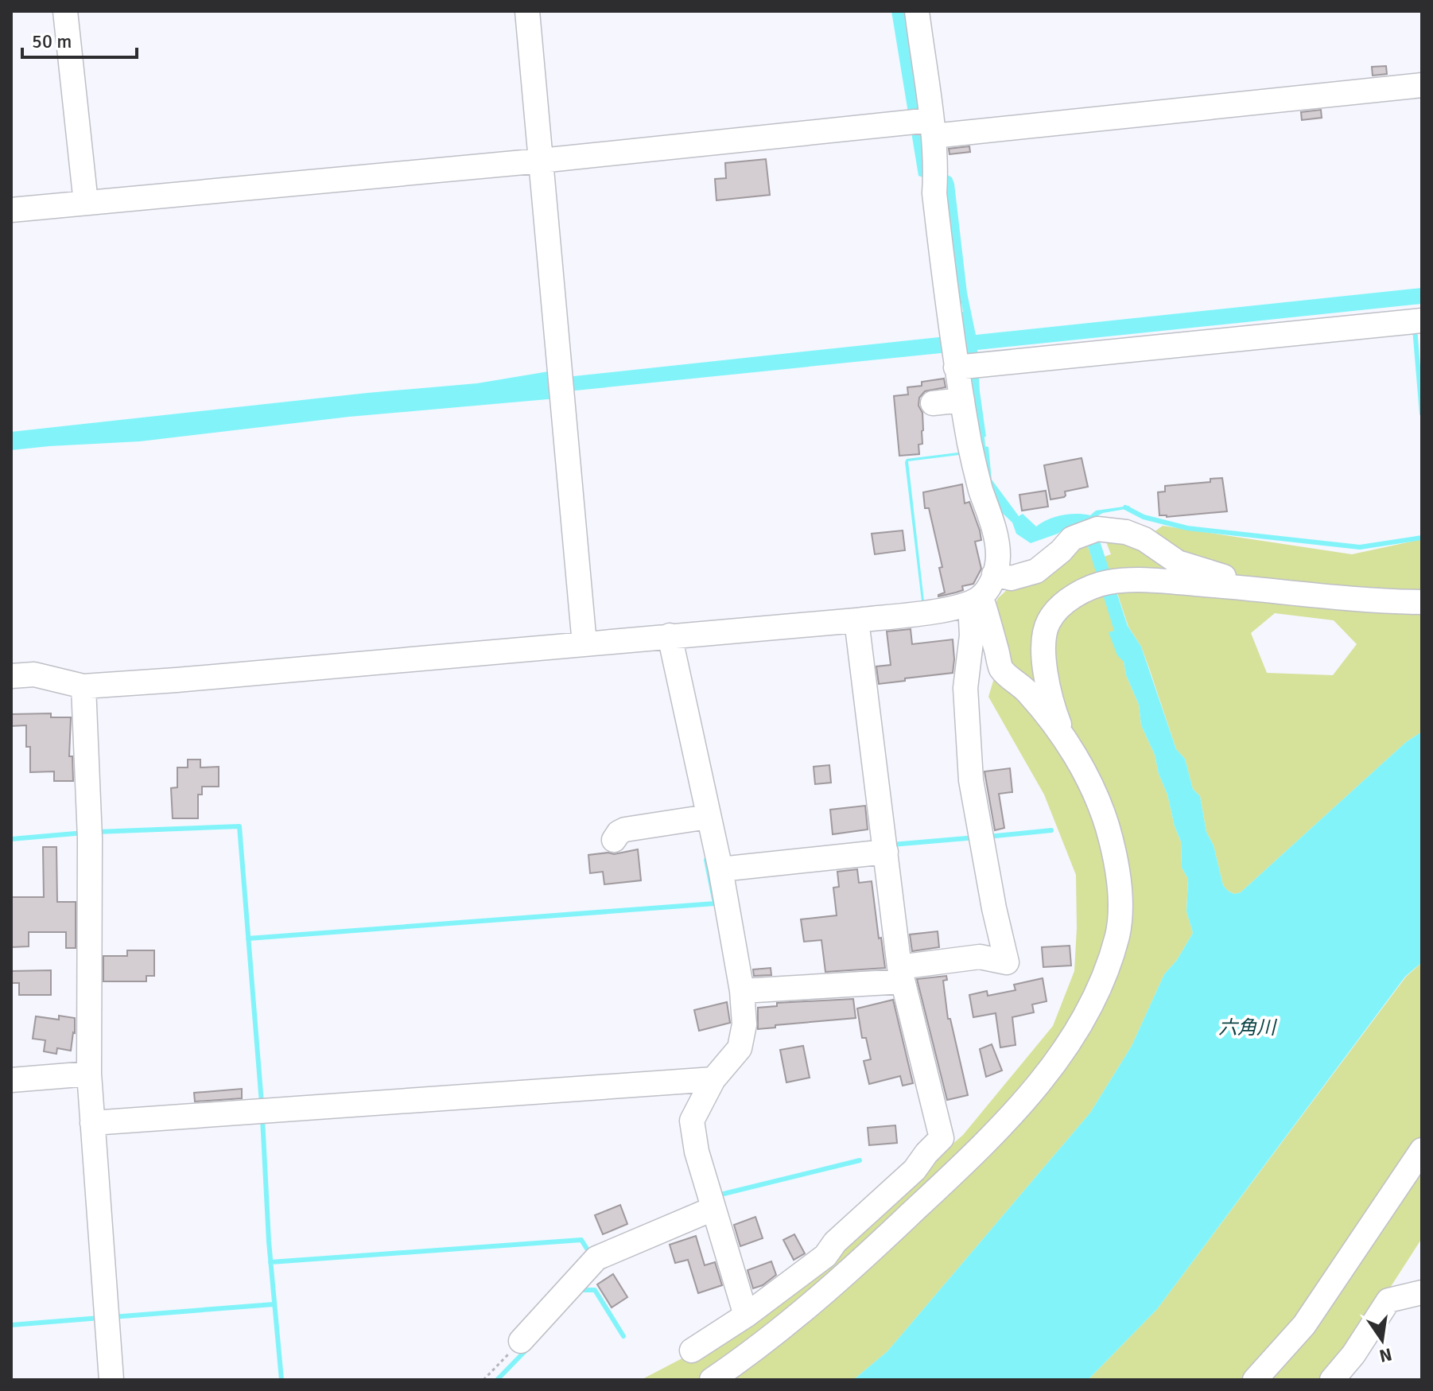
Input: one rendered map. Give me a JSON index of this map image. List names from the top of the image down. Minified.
{"water":["六角川"],"scale_bar":"50 m","north":"bottom"}
